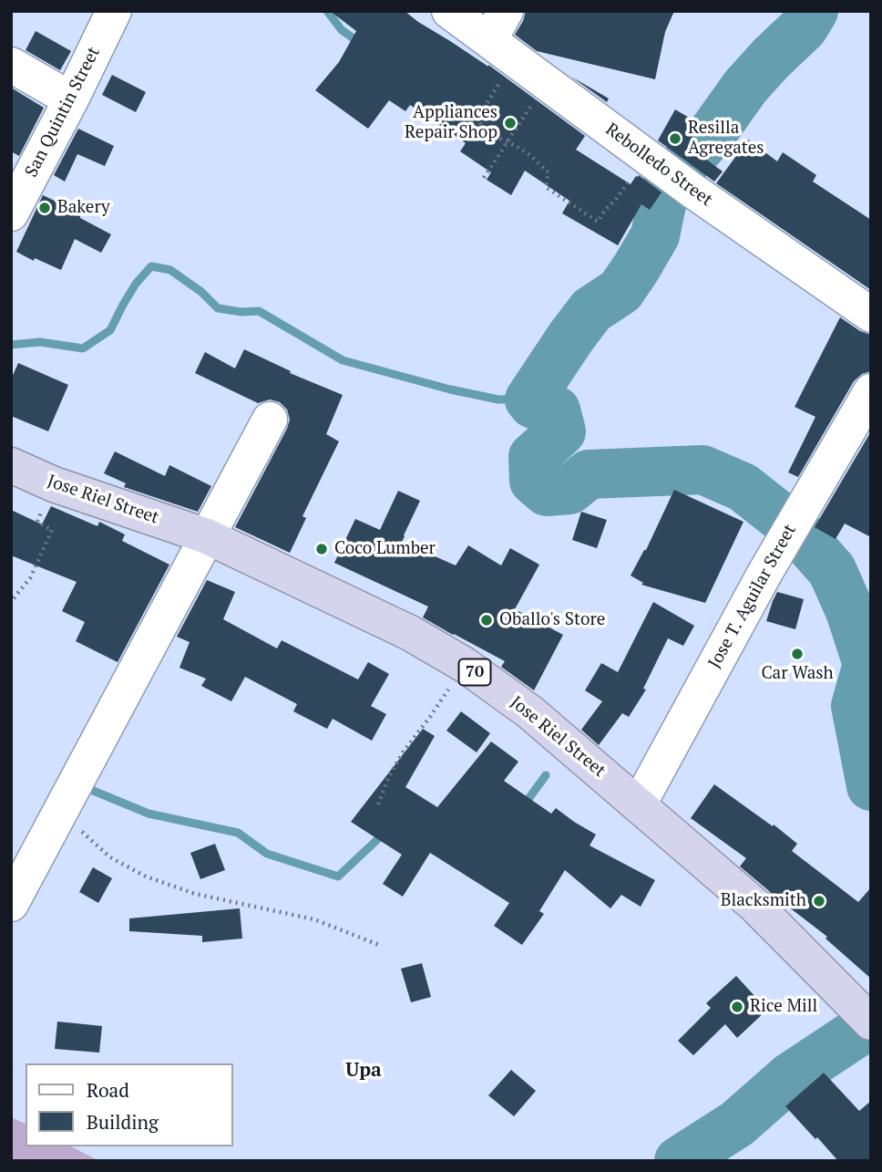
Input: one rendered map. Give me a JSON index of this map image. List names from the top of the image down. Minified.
{"streets":{"highway":["Jose Riel Street","70"],"street":["San Quintin Street","Rebolledo Street","Jose T. Aguilar Street"]},"crossings":[["Jose Riel Street","Jose T. Aguilar Street"]],"districts":["Upa"],"places":["Appliances Repair Shop","Resilla Agregates","Bakery","Coco Lumber","Oballo's Store","Car Wash","Blacksmith","Rice Mill"],"legend":["Road","Building"]}
